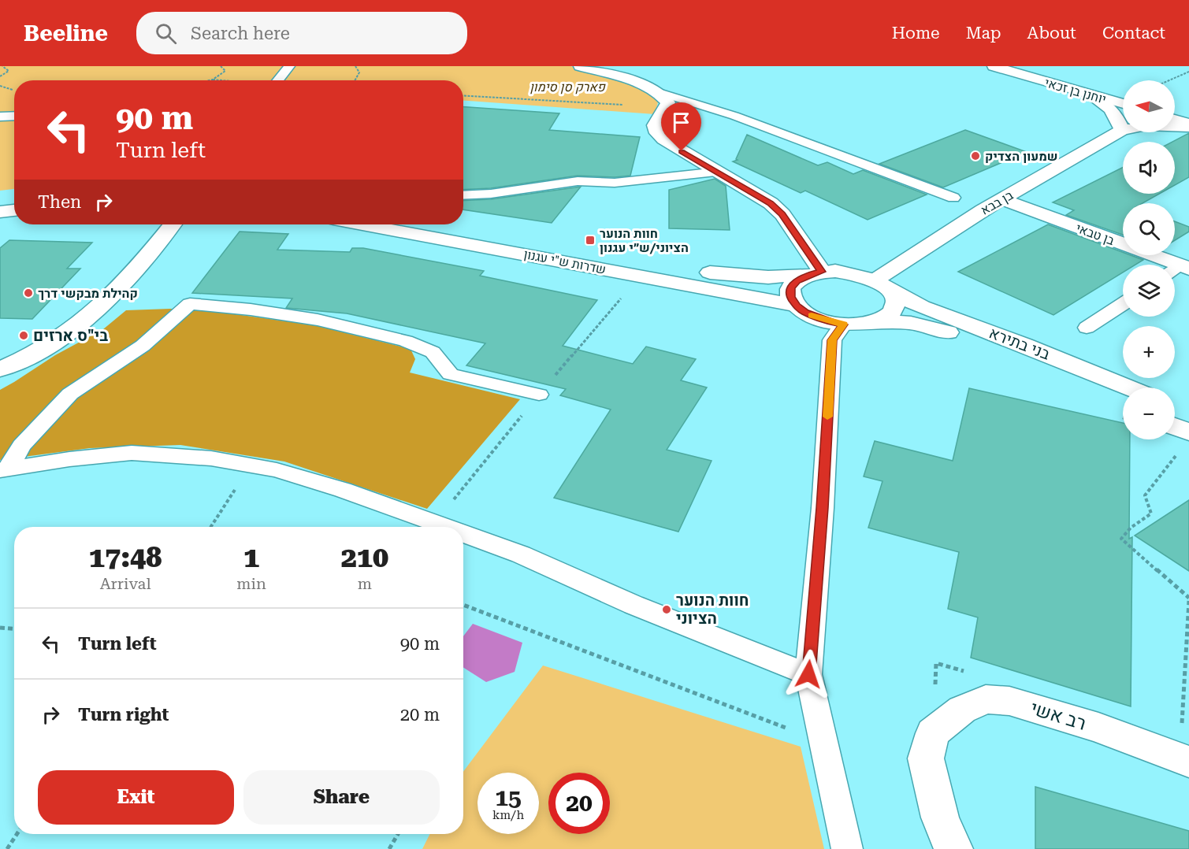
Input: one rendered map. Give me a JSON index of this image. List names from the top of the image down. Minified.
{"streets":{"street":["יוחנן בן זכאי","בן בבא","בן טבאי","שדרות ש\"י עגנון","בני בתירא","רב אשי"]},"crossings":[["בן בבא","בן טבאי"],["בן בבא","שדרות ש\"י עגנון"],["בן בבא","בני בתירא"],["שדרות ש\"י עגנון","בני בתירא"]],"parks":["פארק סן סימון"],"places":{"other":["שמעון הצדיק","קהילת מבקשי דרך","בי\"ס ארזים","חוות הנוער הציוני"],"transit":["חוות הנוער הציוני/ש״י עגנון"]},"north":"left","page":{"header":"Beeline","search":"Search here","nav":["Home","Map","About","Contact"],"map_buttons":["+","−"],"turn":["90 m","Turn left"],"then":"Then","eta":["17:48","Arrival","1","min","210","m"],"list":[{"name":"Turn left","value":"90 m"},{"name":"Turn right","value":"20 m"}],"buttons":["Exit","Share"],"speed":"15 km/h","limit":"20"}}
